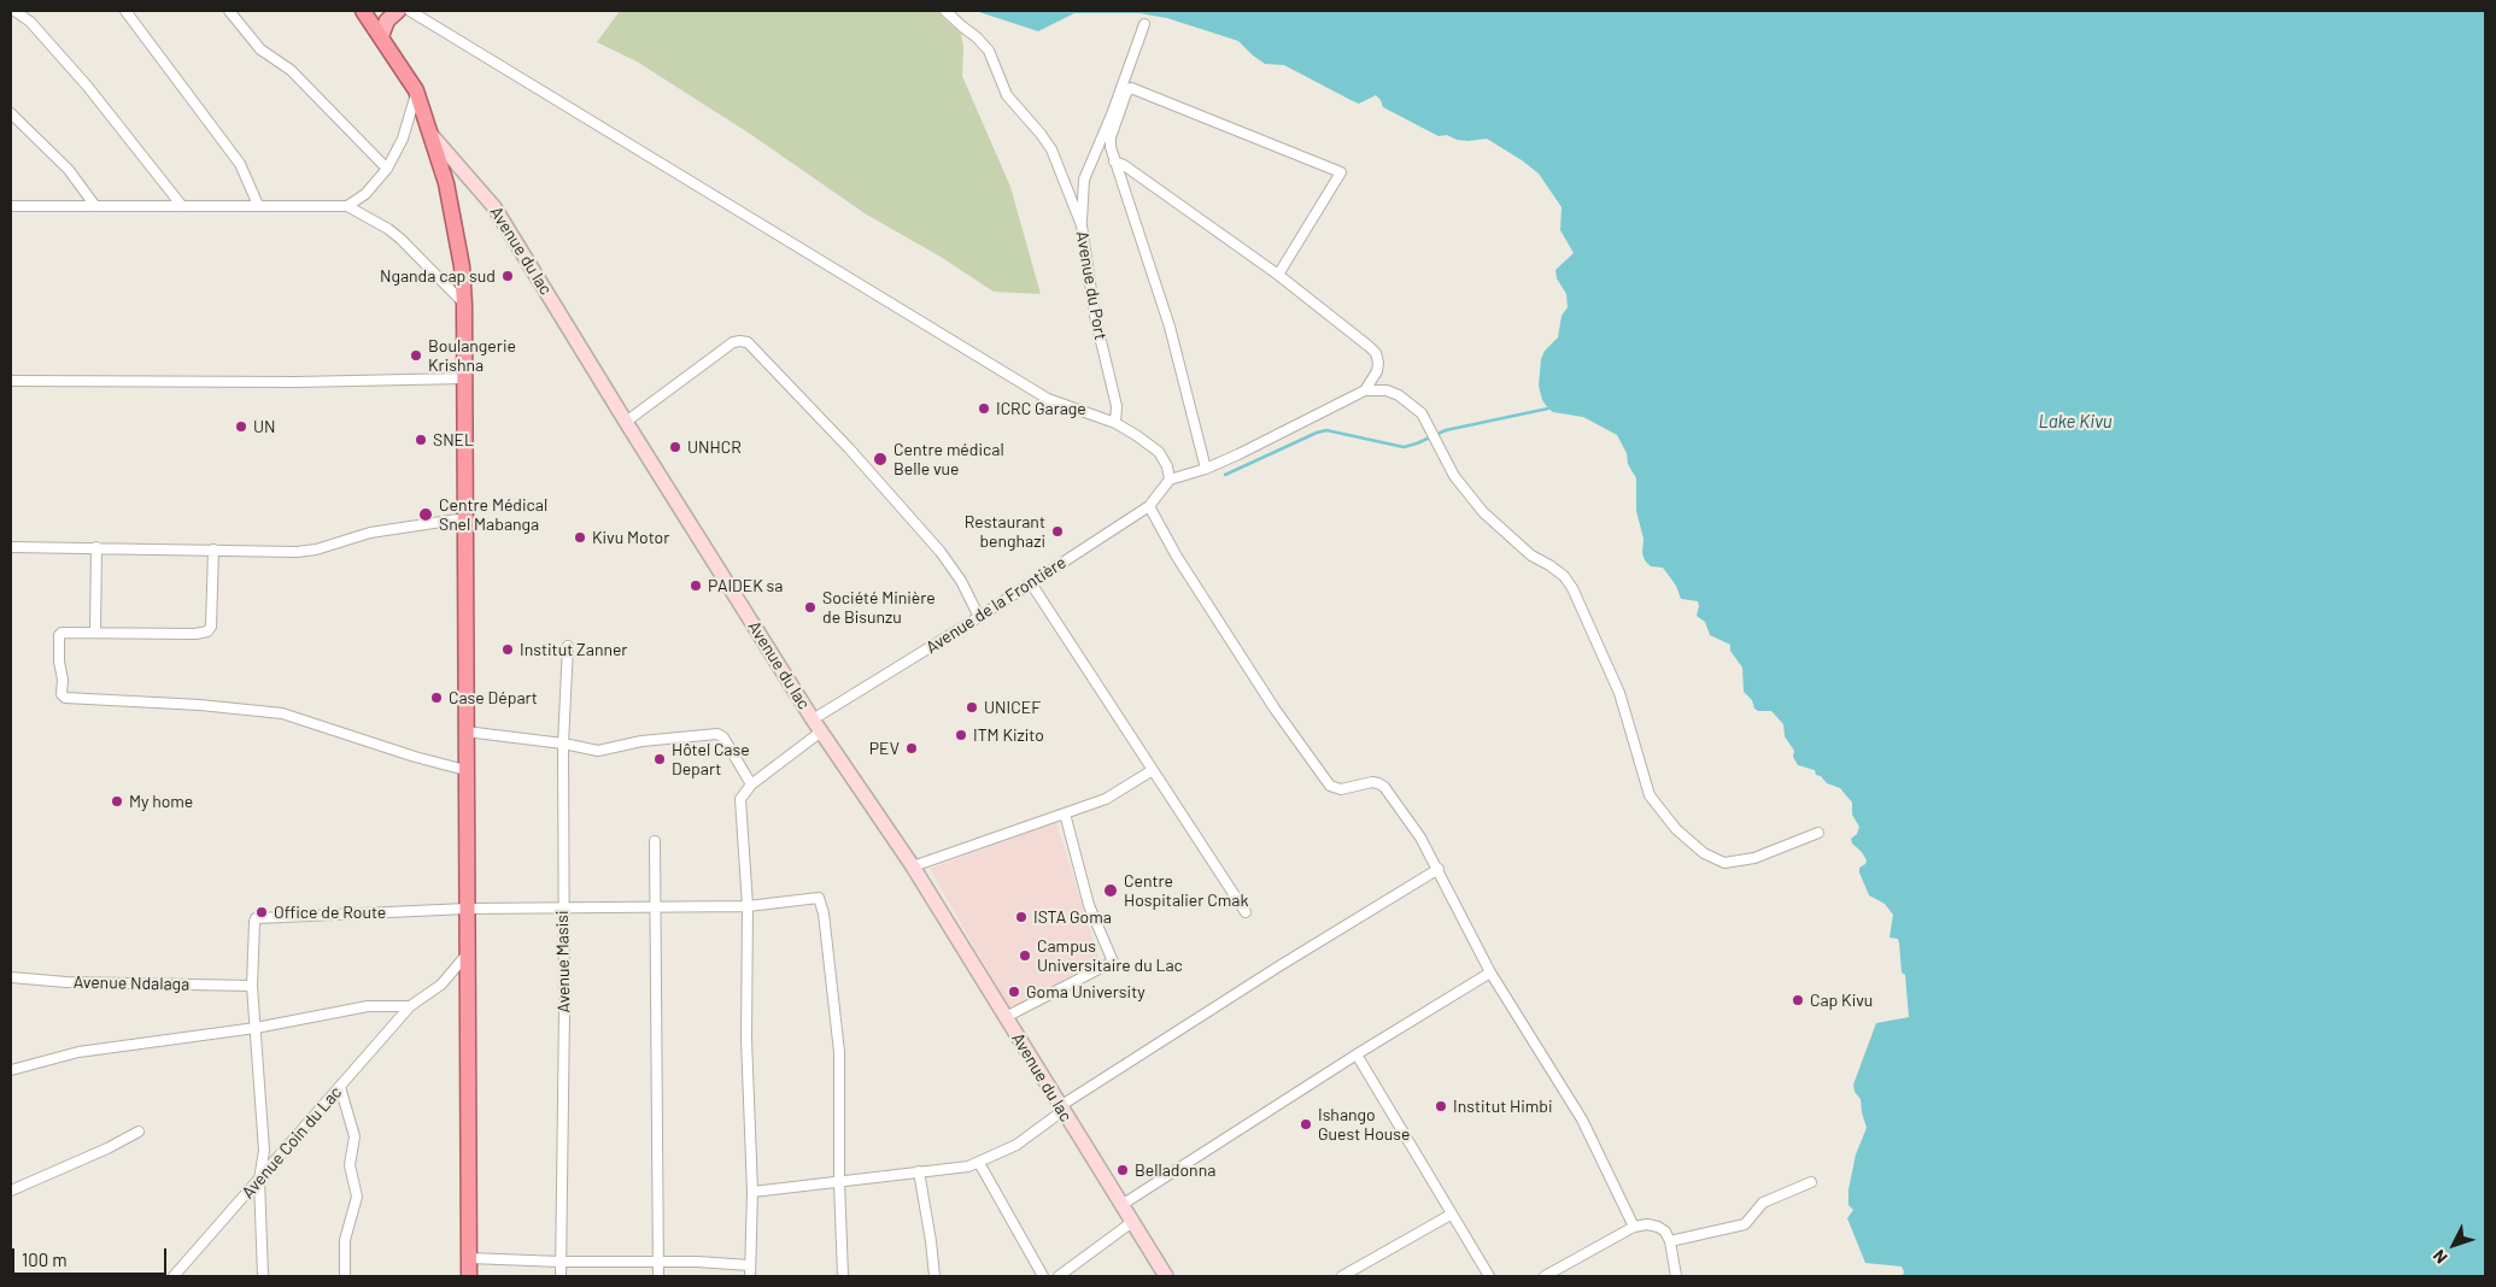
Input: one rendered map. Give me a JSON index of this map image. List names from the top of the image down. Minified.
{"streets":{"main road":["Avenue du lac"],"street":["Avenue du Port","Avenue de la Frontière","Avenue Masisi","Avenue Ndalaga","Avenue Coin du Lac"]},"crossings":[["Avenue du lac","Avenue de la Frontière"]],"water":["Lake Kivu"],"places":["Nganda cap sud","Boulangerie Krishna","ICRC Garage","UN","SNEL","UNHCR","Centre médical Belle vue","Centre Médical Snel Mabanga","Restaurant benghazi","Kivu Motor","PAIDEK sa","Société Minière de Bisunzu","Institut Zanner","Case Départ","UNICEF","ITM Kizito","PEV","Hôtel Case Depart","My home","Centre Hospitalier Cmak","Office de Route","ISTA Goma","Campus Universitaire du Lac","Goma University","Cap Kivu","Institut Himbi","Ishango Guest House","Belladonna"],"scale_bar":"100 m","north":"bottom left"}
